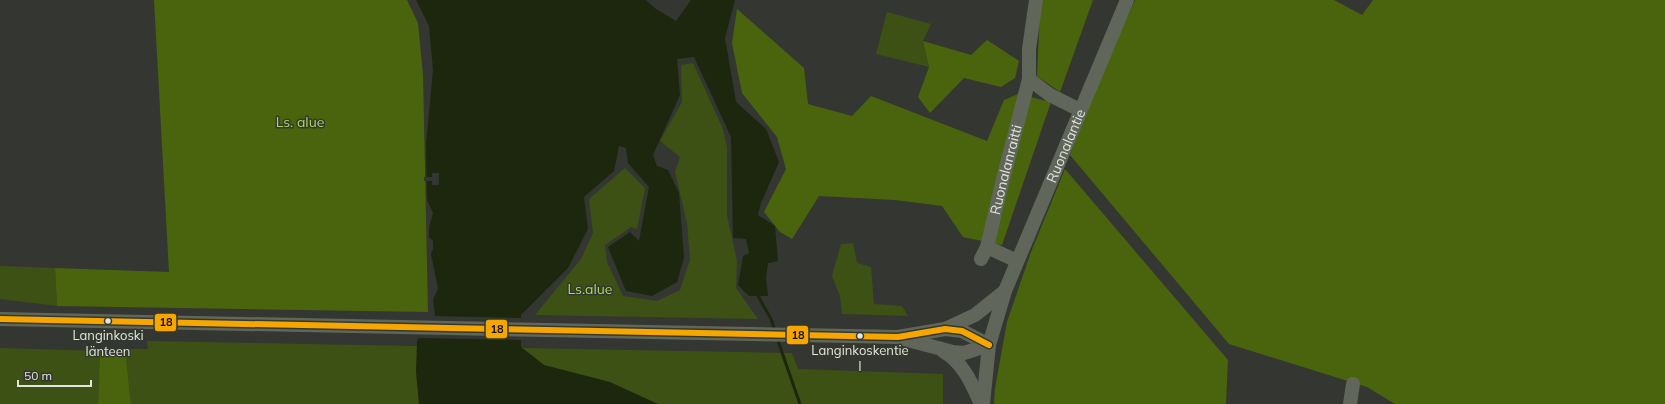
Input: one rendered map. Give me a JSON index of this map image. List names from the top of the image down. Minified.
{"streets":{"street":["Ruonalantie","Ruonalanraitti"]},"crossings":[["Ruonalantie","Ruonalanraitti"]],"parks":["Ls. alue","Ls.alue"],"places":["Langinkoski länteen","Langinkoskentie I"],"lines":["transit line 18"],"scale_bar":"50 m"}
